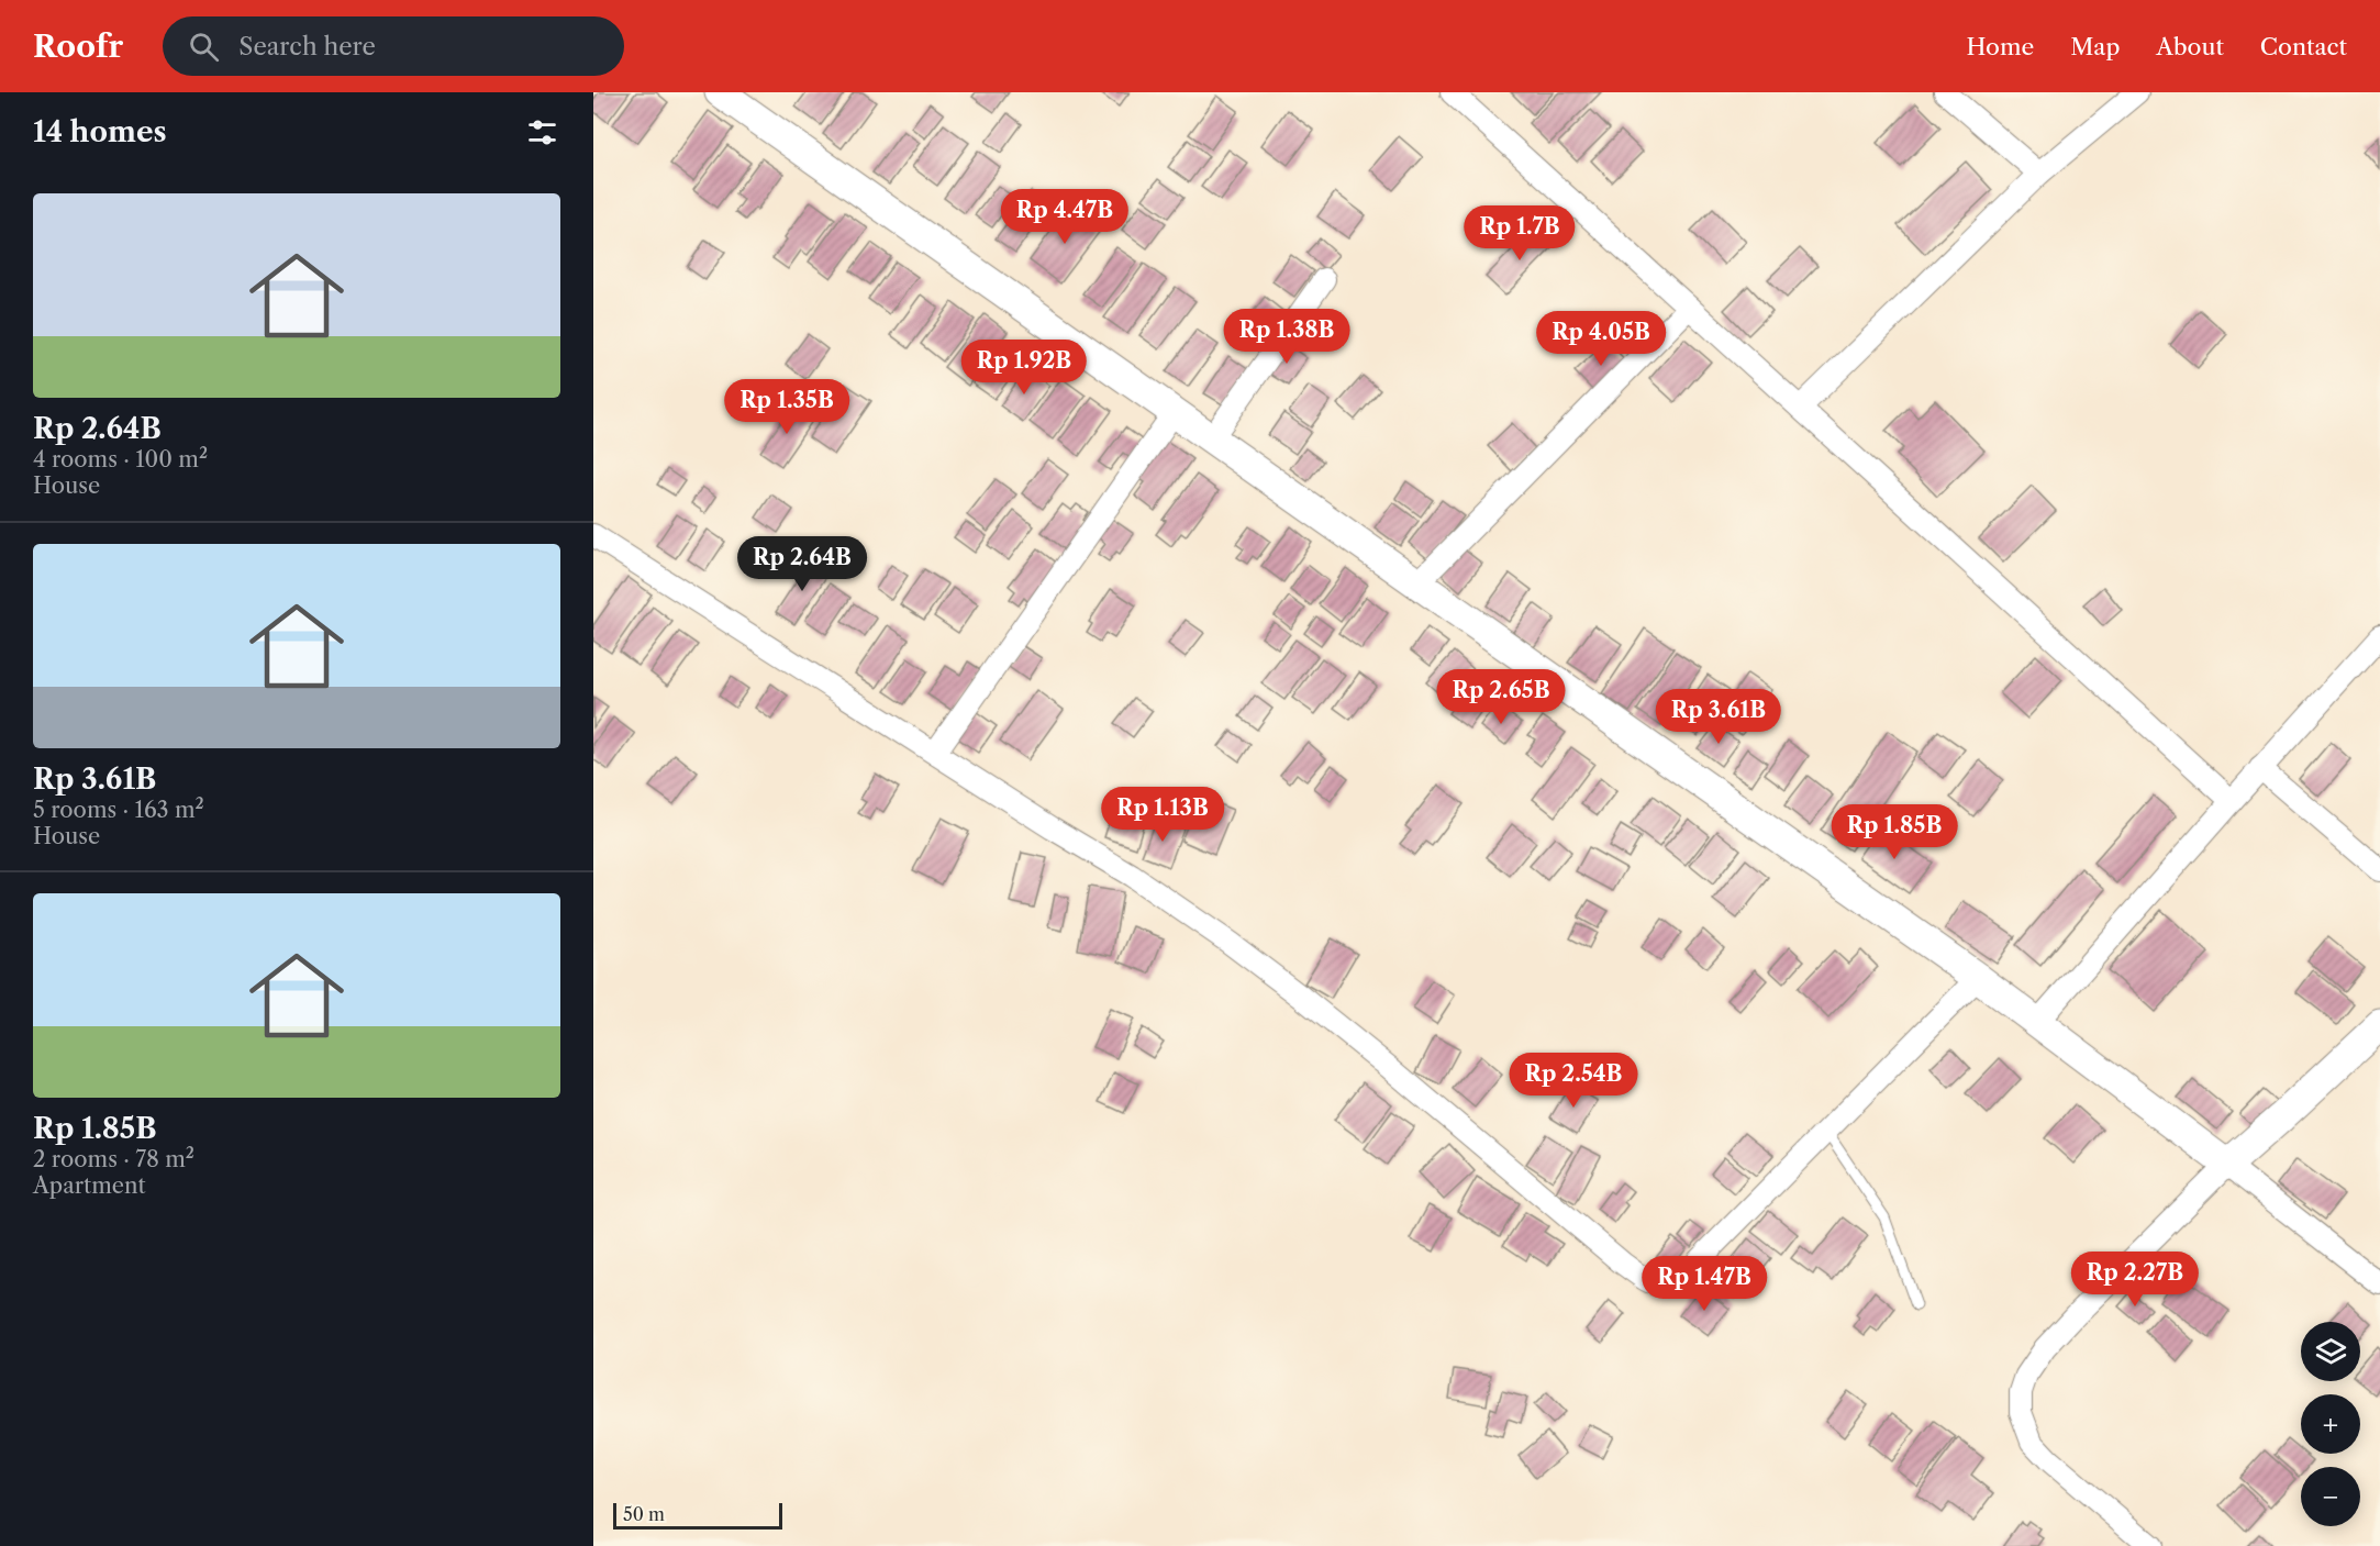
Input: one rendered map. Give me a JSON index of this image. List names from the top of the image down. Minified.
{"scale_bar":"50 m","page":{"header":"Roofr","search":"Search here","nav":["Home","Map","About","Contact"],"heading":"14 homes","list":[{"name":"Rp 2.64B","note":"4 rooms · 100 m² · House"},{"name":"Rp 3.61B","note":"5 rooms · 163 m² · House"},{"name":"Rp 1.85B","note":"2 rooms · 78 m² · Apartment"}],"price":["Rp 4.47B","Rp 1.7B","Rp 1.38B","Rp 4.05B","Rp 1.92B","Rp 1.35B","Rp 2.64B","Rp 2.65B","Rp 3.61B","Rp 1.13B","Rp 1.85B","Rp 2.54B","Rp 2.27B","Rp 1.47B"],"map_buttons":["+","−"],"scale":"50 m"}}
